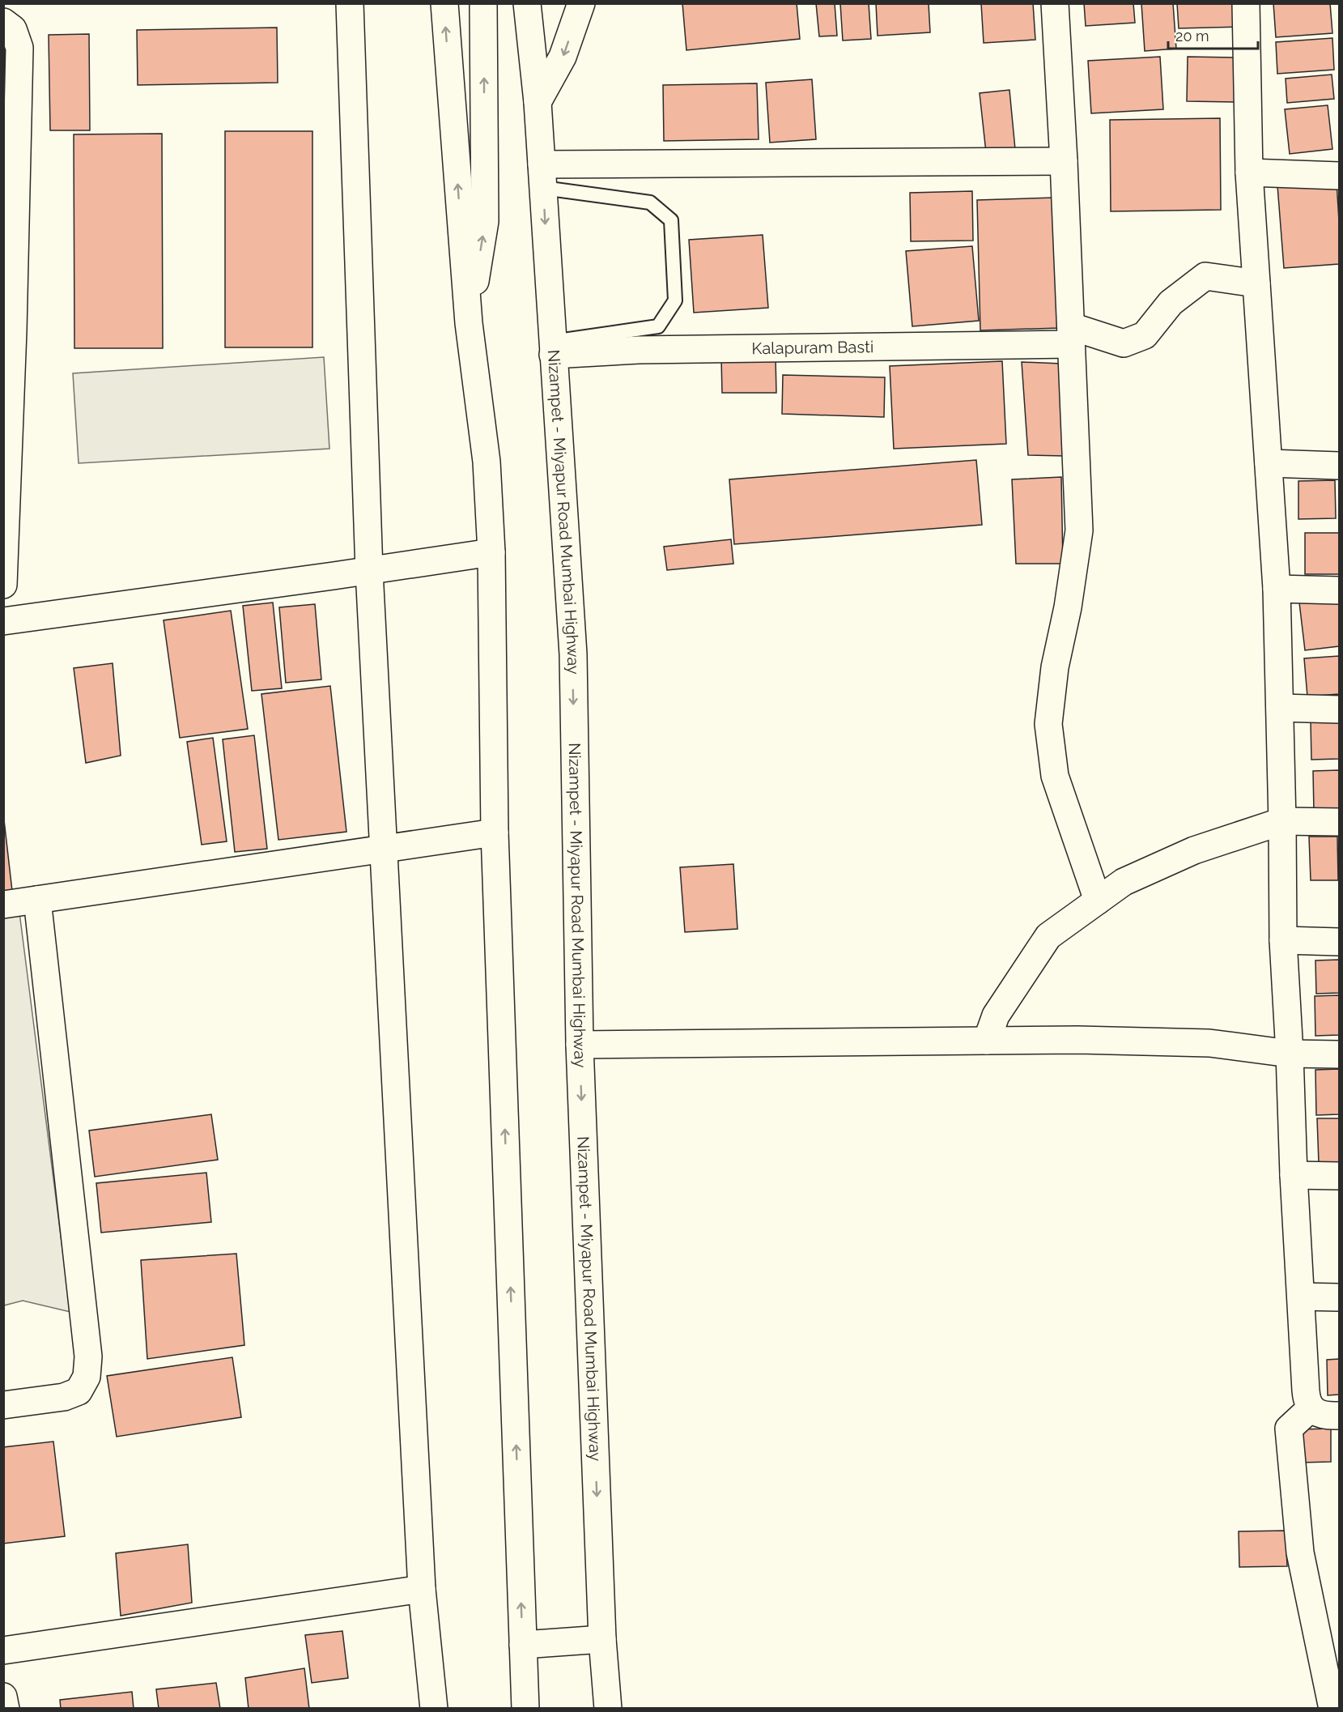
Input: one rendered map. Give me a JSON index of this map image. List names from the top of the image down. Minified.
{"streets":{"main road":["Kalapuram Basti","Nizampet - Miyapur Road Mumbai Highway"]},"crossings":[["Kalapuram Basti","Nizampet - Miyapur Road Mumbai Highway"]],"scale_bar":"20 m"}
